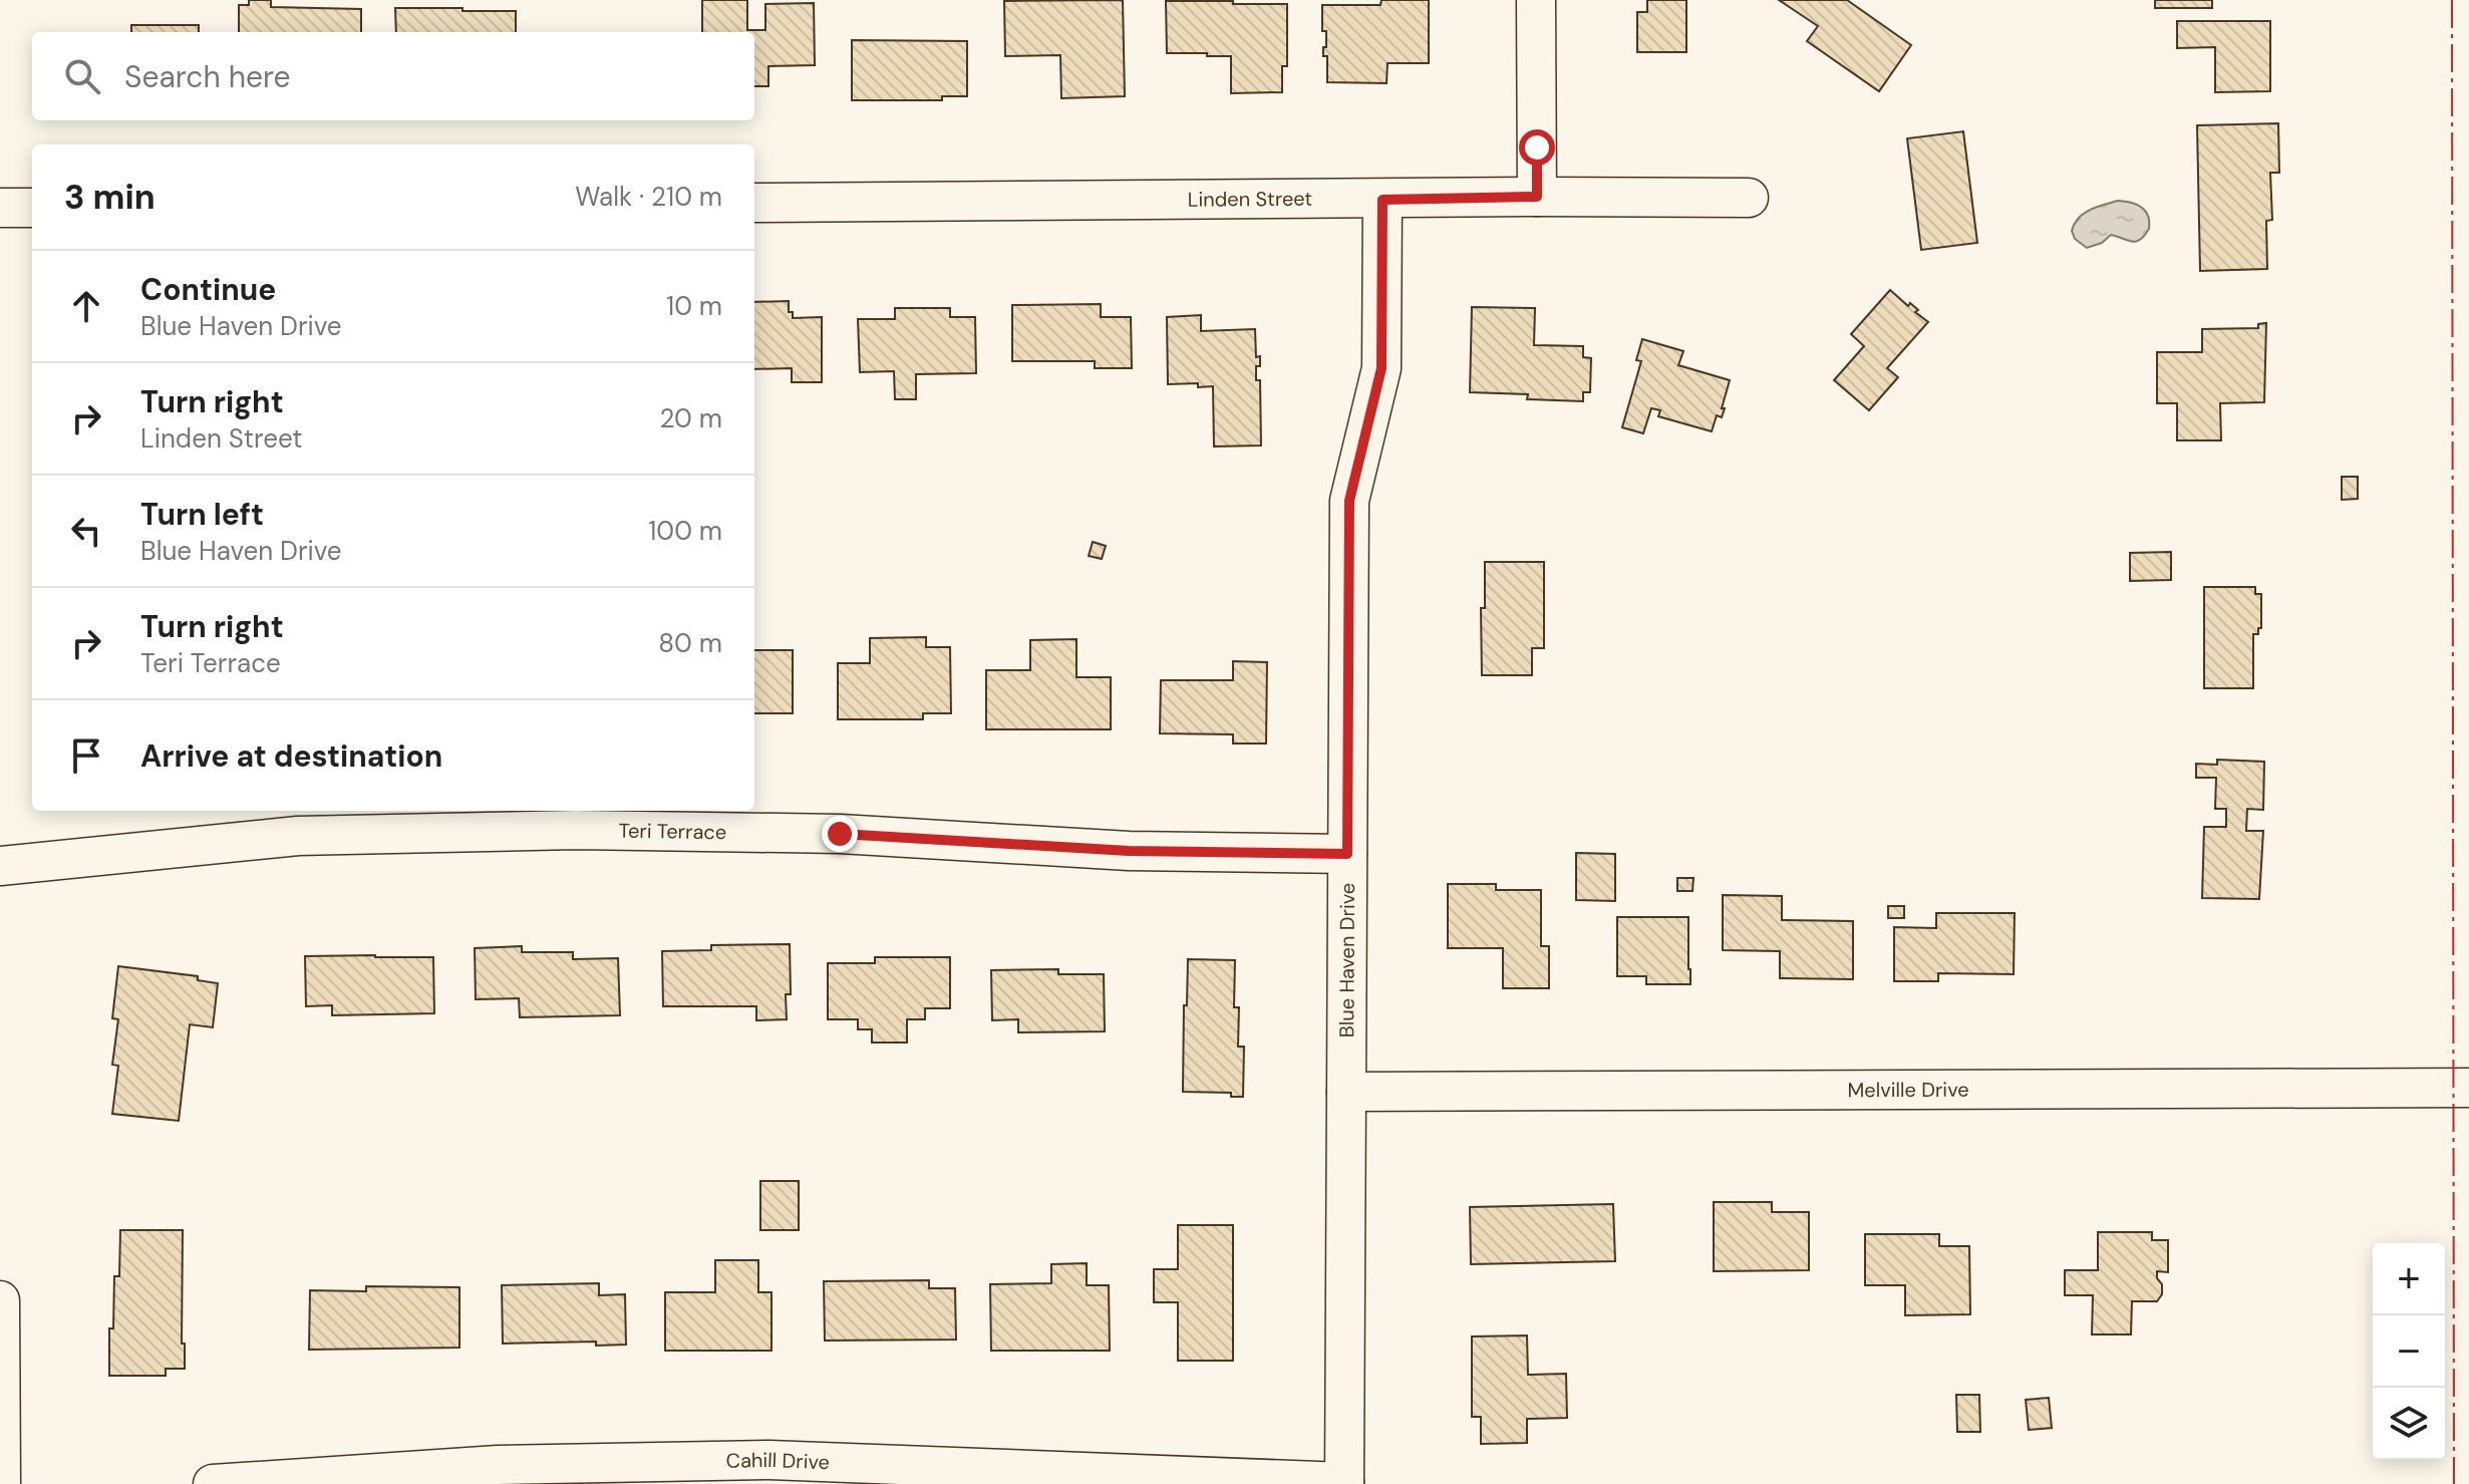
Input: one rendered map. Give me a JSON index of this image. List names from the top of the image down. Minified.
{"streets":{"street":["Linden Street","Teri Terrace","Blue Haven Drive","Melville Drive","Cahill Drive"]},"crossings":[["Linden Street","Blue Haven Drive"],["Teri Terrace","Blue Haven Drive"],["Blue Haven Drive","Melville Drive"],["Blue Haven Drive","Cahill Drive"]],"page":{"search":"Search here","heading":["3 min","Walk · 210 m"],"list":[["Continue","Blue Haven Drive","10 m"],["Turn right","Linden Street","20 m"],["Turn left","Blue Haven Drive","100 m"],["Turn right","Teri Terrace","80 m"],"Arrive at destination"],"map_buttons":["+","−"]}}
